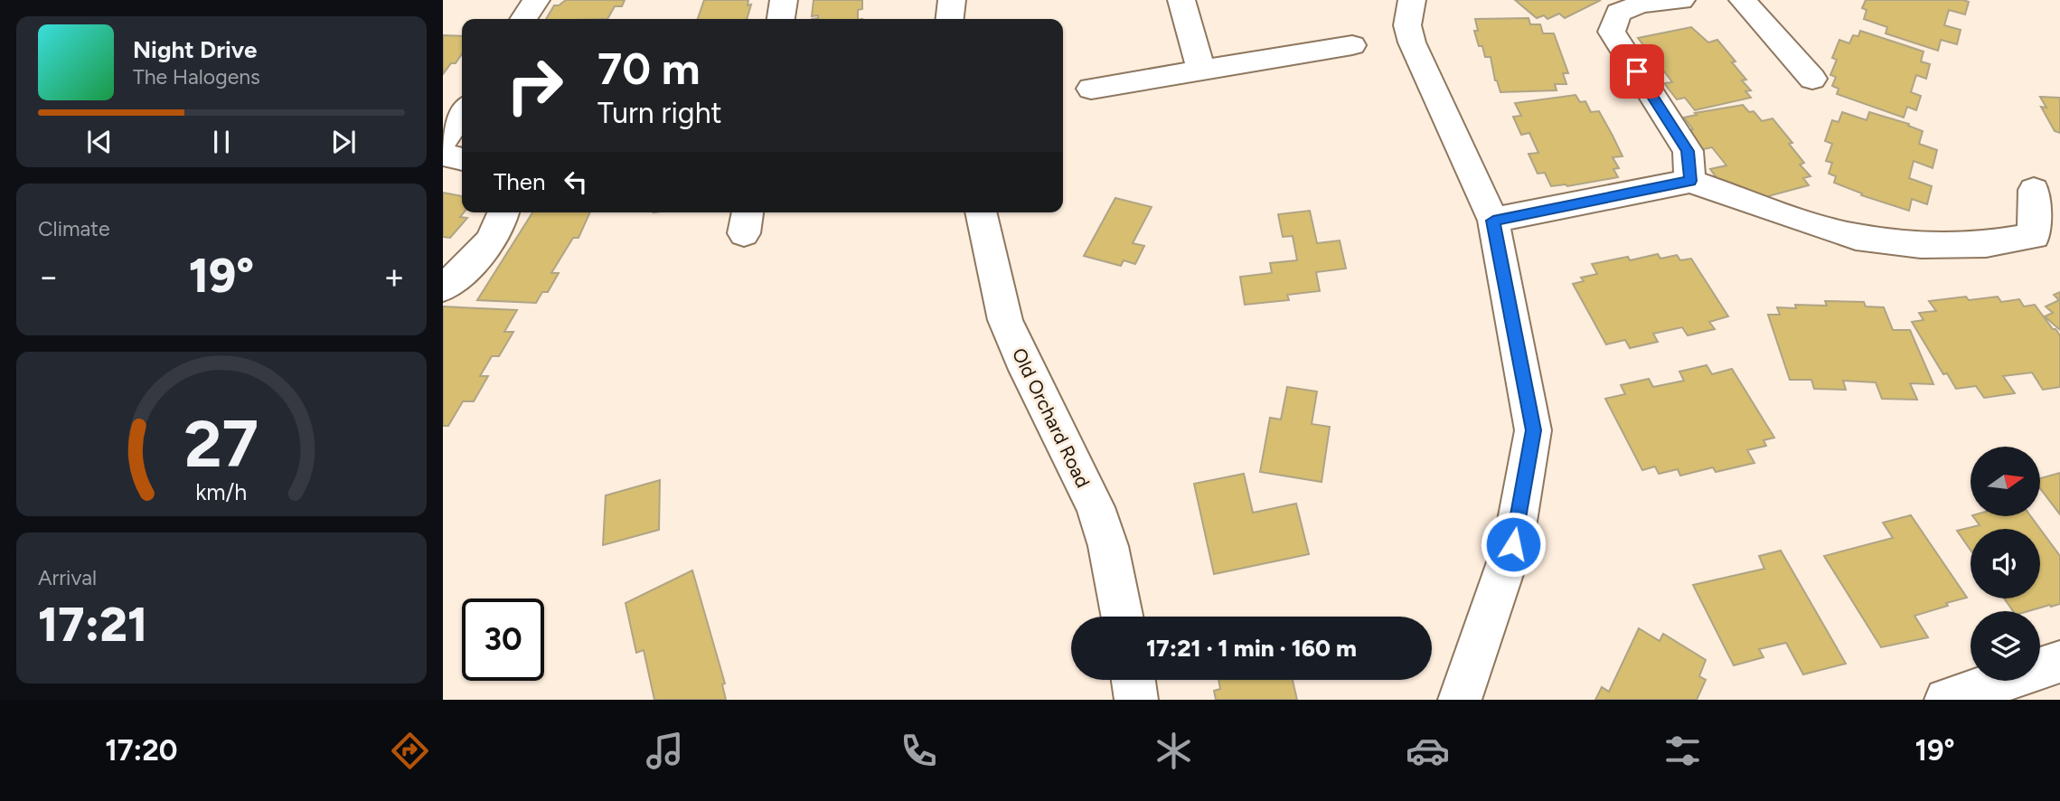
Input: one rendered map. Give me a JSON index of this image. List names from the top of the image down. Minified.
{"streets":{"street":["Old Orchard Road"]},"north":"right","page":{"turn":["70 m","Turn right"],"song":["Night Drive","The Halogens"],"then":"Then","tile":["Climate",["Arrival","17:21"]],"heat":["−","19°","+"],"limit":"30","trip":"17:21 · 1 min · 160 m","tabs":["17:20","19°"],"gauge":["27","km/h"]}}
